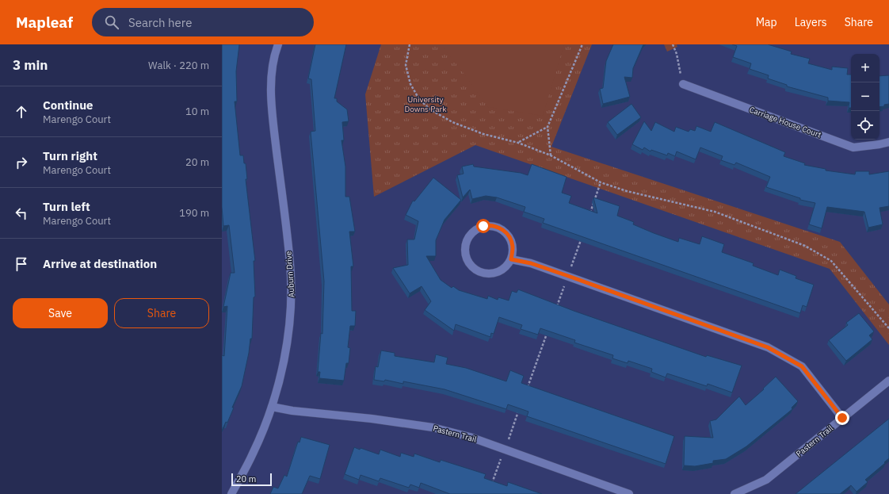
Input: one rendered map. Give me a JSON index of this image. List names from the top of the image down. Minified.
{"streets":{"street":["Carriage House Court","Auburn Drive","Pastern Trail"]},"crossings":[["Auburn Drive","Pastern Trail"]],"parks":["University Downs Park"],"scale_bar":"20 m","page":{"header":"Mapleaf","search":"Search here","nav":["Map","Layers","Share"],"heading":["3 min","Walk · 220 m"],"map_buttons":["+","−"],"list":[["Continue","Marengo Court","10 m"],["Turn right","Marengo Court","20 m"],["Turn left","Marengo Court","190 m"],"Arrive at destination"],"buttons":["Save","Share"],"scale":"20 m"}}
